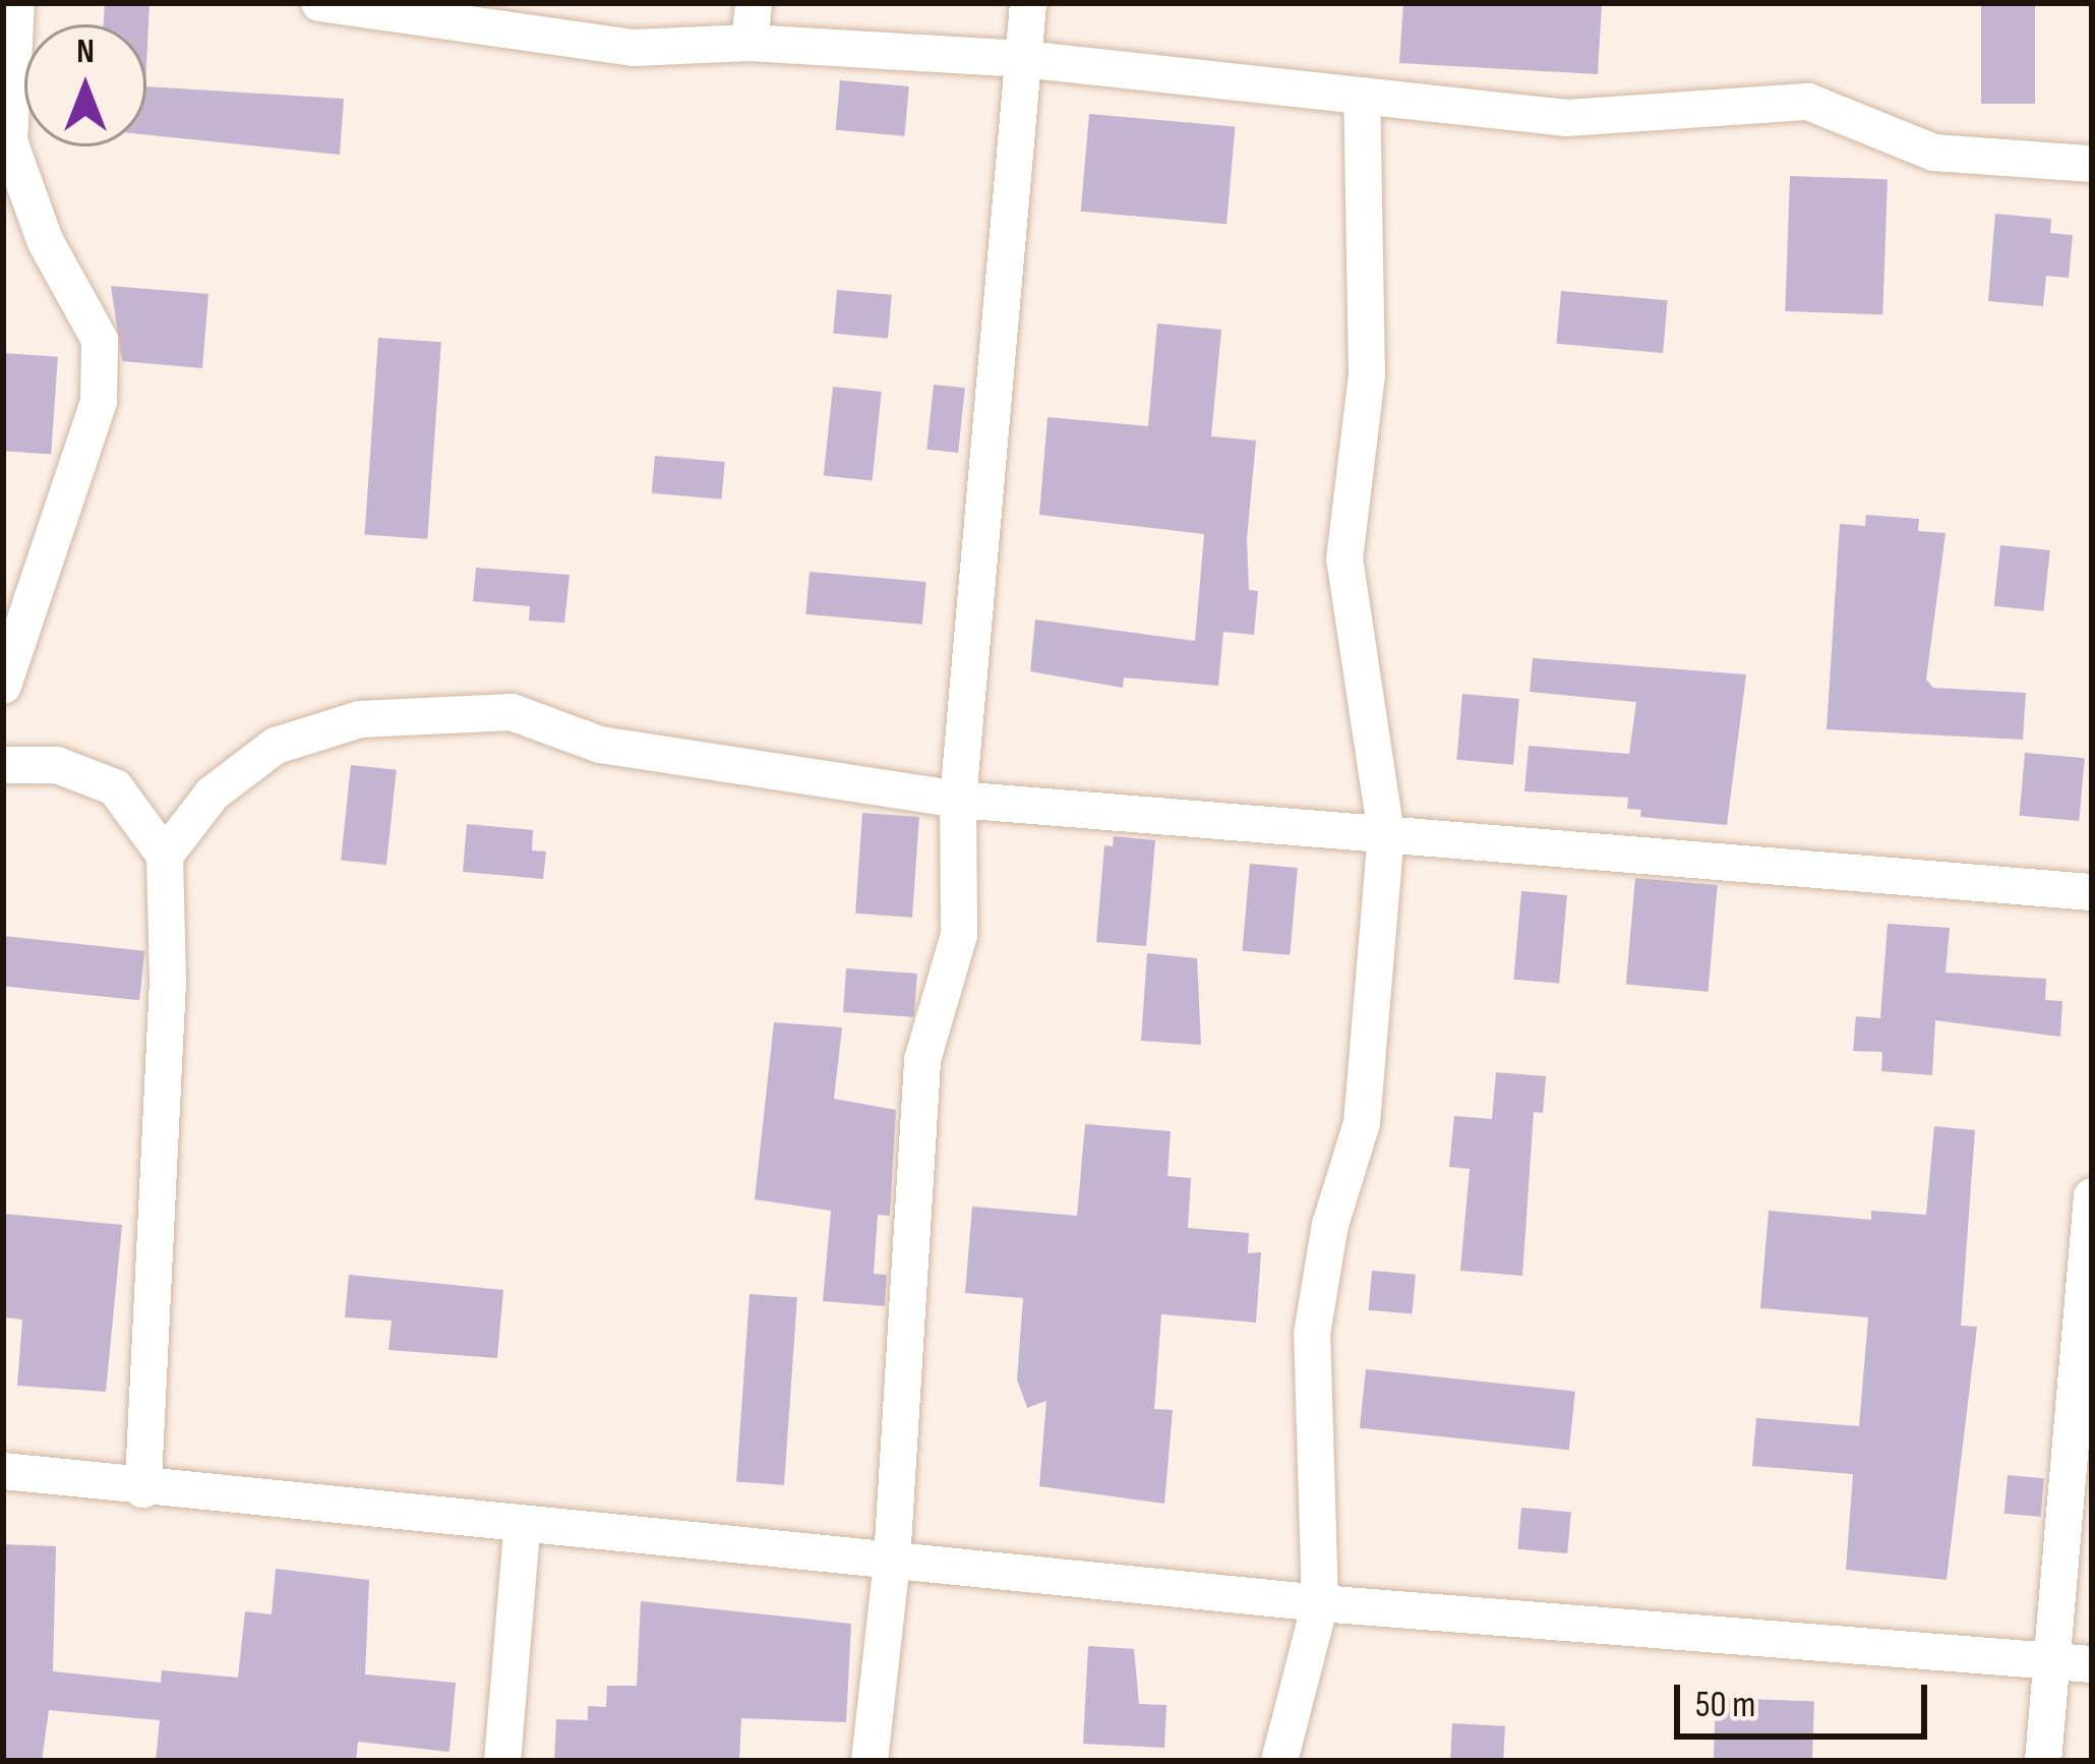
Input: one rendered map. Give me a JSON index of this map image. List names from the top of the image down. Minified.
{"scale_bar":"50 m","north":"top"}
